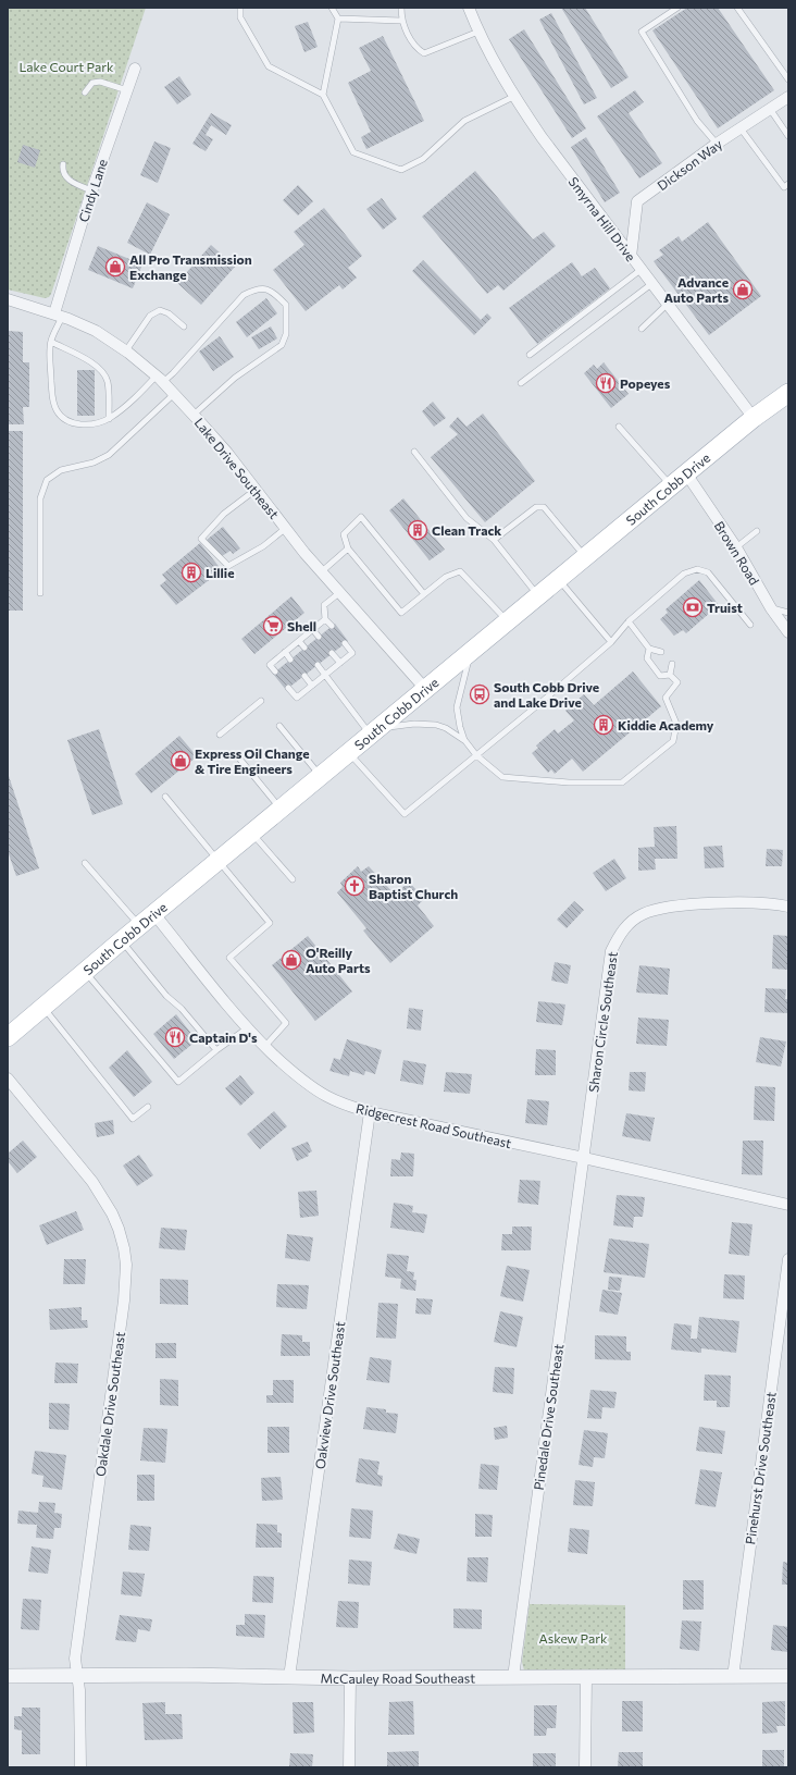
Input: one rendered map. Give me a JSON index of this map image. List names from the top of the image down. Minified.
{"streets":{"main road":["South Cobb Drive"],"street":["Dickson Way","Cindy Lane","Smyrna Hill Drive","Lake Drive Southeast","Brown Road","Sharon Circle Southeast","Ridgecrest Road Southeast","Oakview Drive Southeast","Oakdale Drive Southeast","Pinedale Drive Southeast","Pinehurst Drive Southeast","McCauley Road Southeast"]},"crossings":[["Dickson Way","Smyrna Hill Drive"],["Cindy Lane","Lake Drive Southeast"],["Smyrna Hill Drive","South Cobb Drive"],["Lake Drive Southeast","South Cobb Drive"],["South Cobb Drive","Brown Road"],["South Cobb Drive","Ridgecrest Road Southeast"],["Sharon Circle Southeast","Ridgecrest Road Southeast"],["Sharon Circle Southeast","Pinedale Drive Southeast"],["Ridgecrest Road Southeast","Oakview Drive Southeast"],["Ridgecrest Road Southeast","Pinedale Drive Southeast"],["Oakview Drive Southeast","McCauley Road Southeast"],["Oakdale Drive Southeast","McCauley Road Southeast"],["Pinedale Drive Southeast","McCauley Road Southeast"],["Pinehurst Drive Southeast","McCauley Road Southeast"]],"parks":["Lake Court Park","Askew Park"],"places":{"shop":["All Pro Transmission Exchange","Advance Auto Parts","Express Oil Change & Tire Engineers","O'Reilly Auto Parts"],"restaurant":["Popeyes","Captain D's"],"building":["Clean Track","Lillie","Kiddie Academy"],"bank":["Truist"],"supermarket":["Shell"],"bus stop":["South Cobb Drive and Lake Drive"],"church":["Sharon Baptist Church"]}}
